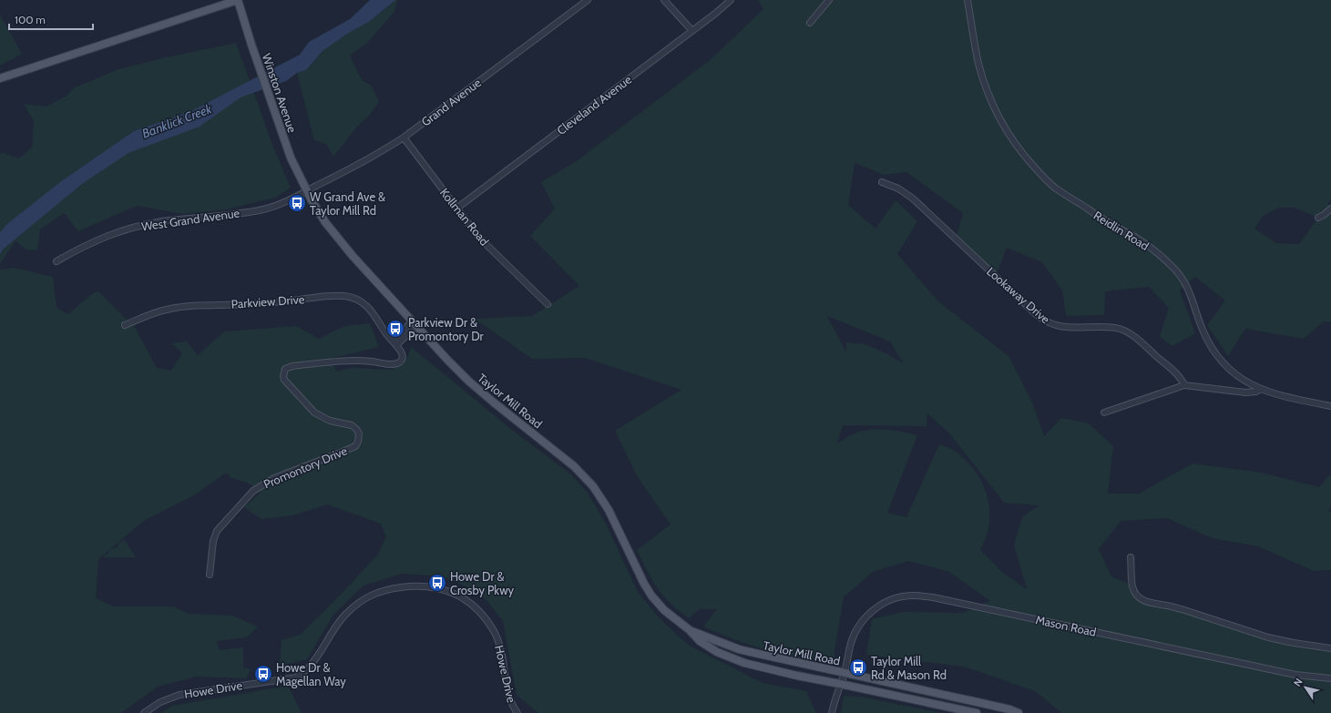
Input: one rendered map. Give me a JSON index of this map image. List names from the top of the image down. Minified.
{"streets":{"main road":["Winston Avenue","Taylor Mill Road"],"street":["Grand Avenue","Cleveland Avenue","Kollman Road","West Grand Avenue","Reidlin Road","Lookaway Drive","Parkview Drive","Promontory Drive","Mason Road","Howe Drive"]},"crossings":[["Winston Avenue","Grand Avenue"],["Winston Avenue","West Grand Avenue"],["Winston Avenue","Taylor Mill Road"],["Grand Avenue","Kollman Road"],["Grand Avenue","West Grand Avenue"],["Grand Avenue","Taylor Mill Road"],["Cleveland Avenue","Kollman Road"],["West Grand Avenue","Taylor Mill Road"],["Parkview Drive","Promontory Drive"],["Taylor Mill Road","Mason Road"]],"water":["Banklick Creek"],"places":{"bus stop":["W Grand Ave & Taylor Mill Rd","Parkview Dr & Promontory Dr","Howe Dr & Crosby Pkwy","Taylor Mill Rd & Mason Rd","Howe Dr & Magellan Way"]},"scale_bar":"100 m","north":"top left"}
